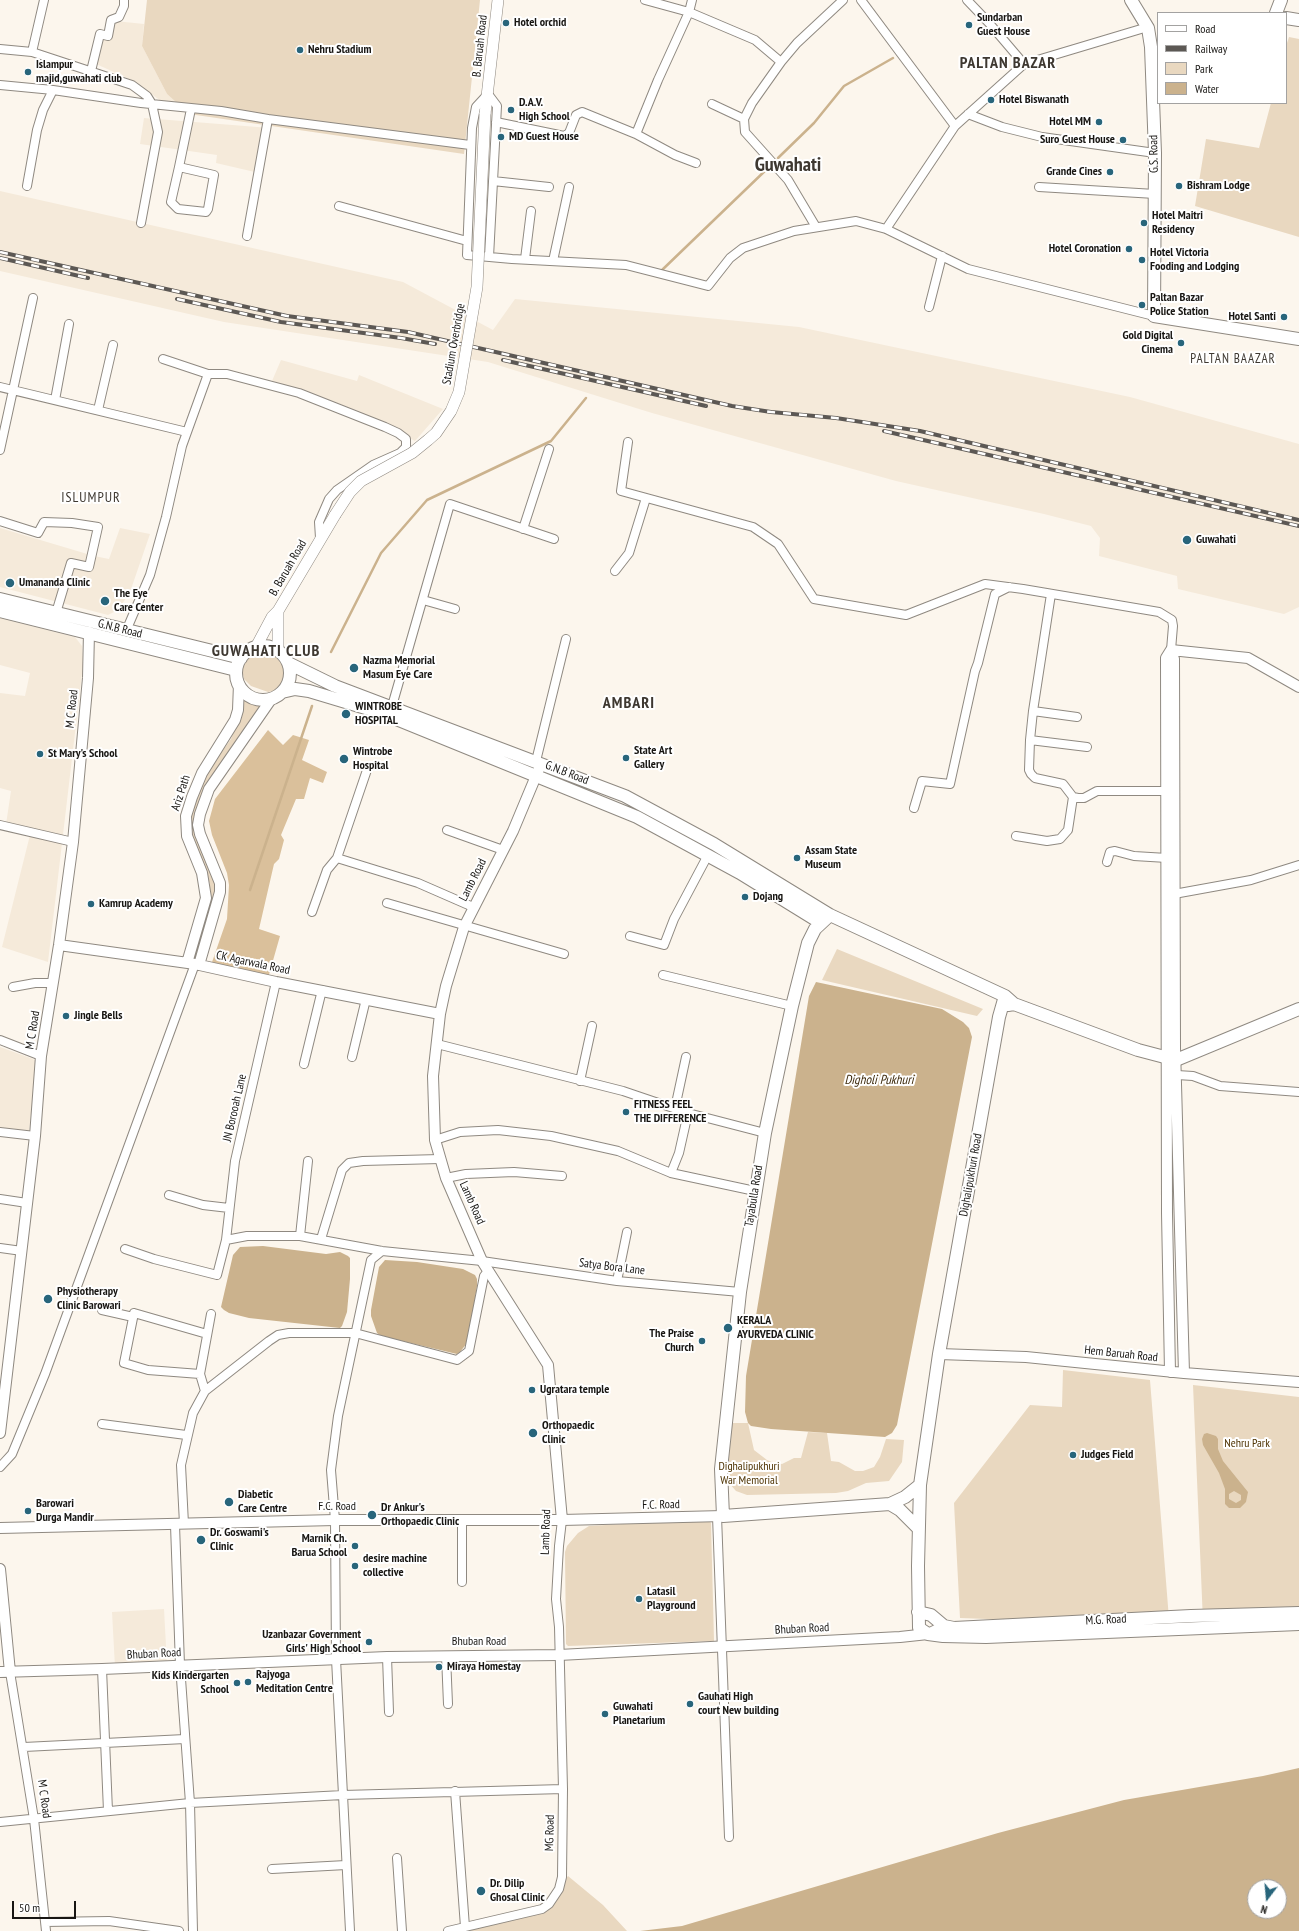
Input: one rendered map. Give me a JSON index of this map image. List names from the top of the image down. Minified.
{"streets":{"main road":["B. Baruah Road","G.S. Road","Stadium Overbridge","G.N.B Road","Dighalipukhuri Road","Tayabulla Road","M.G. Road"],"street":["M C Road","Ariz Path","Lamb Road","CK Agarwala Road","JN Borooah Lane","Satya Bora Lane","Hem Baruah Road","F.C. Road","Bhuban Road","MG Road"]},"crossings":[["B. Baruah Road","Stadium Overbridge"],["B. Baruah Road","G.N.B Road"],["B. Baruah Road","Ariz Path"],["G.N.B Road","M C Road"],["G.N.B Road","Ariz Path"],["G.N.B Road","Lamb Road"],["G.N.B Road","Dighalipukhuri Road"],["G.N.B Road","Tayabulla Road"],["M C Road","CK Agarwala Road"],["M C Road","Bhuban Road"],["Ariz Path","CK Agarwala Road"],["Lamb Road","CK Agarwala Road"],["Lamb Road","Satya Bora Lane"],["Lamb Road","F.C. Road"],["Lamb Road","Bhuban Road"],["Lamb Road","MG Road"],["CK Agarwala Road","JN Borooah Lane"],["JN Borooah Lane","Satya Bora Lane"],["Dighalipukhuri Road","Hem Baruah Road"],["Dighalipukhuri Road","Bhuban Road"],["Tayabulla Road","Satya Bora Lane"],["Tayabulla Road","F.C. Road"],["Bhuban Road","MG Road"]],"districts":["PALTAN BAZAR","Guwahati","PALTAN BAAZAR","ISLUMPUR","GUWAHATI CLUB","AMBARI"],"water":["Digholi Pukhuri"],"parks":["Nehru Park","Dighalipukhuri War Memorial"],"places":["Hotel orchid","Sundarban Guest House","Nehru Stadium","Islampur majid,guwahati club","Hotel Biswanath","D.A.V. High School","Hotel MM","MD Guest House","Suro Guest House","Grande Cines","Bishram Lodge","Hotel Maitri Residency","Hotel Coronation","Hotel Victoria Fooding and Lodging","Paltan Bazar Police Station","Hotel Santi","Gold Digital Cinema","Guwahati","Umananda Clinic","The Eye Care Center","Nazma Memorial Masum Eye Care","WINTROBE HOSPITAL","St Mary's School","State Art Gallery","Wintrobe Hospital","Assam State Museum","Dojang","Kamrup Academy","Jingle Bells","FITNESS FEEL THE DIFFERENCE","Physiotherapy Clinic Barowari","KERALA AYURVEDA CLINIC","The Praise Church","Ugratara temple","Orthopaedic Clinic","Judges Field","Diabetic Care Centre","Barowari Durga Mandir","Dr Ankur's Orthopaedic Clinic","Dr. Goswami's Clinic","Marnik Ch. Barua School","desire machine collective","Latasil Playground","Uzanbazar Government Girls' High School","Miraya Homestay","Rajyoga Meditation Centre","Kids Kindergarten School","Gauhati High court New building","Guwahati Planetarium","Dr. Dilip Ghosal Clinic"],"legend":["Road","Railway","Park","Water"],"scale_bar":"50 m","north":"bottom"}
